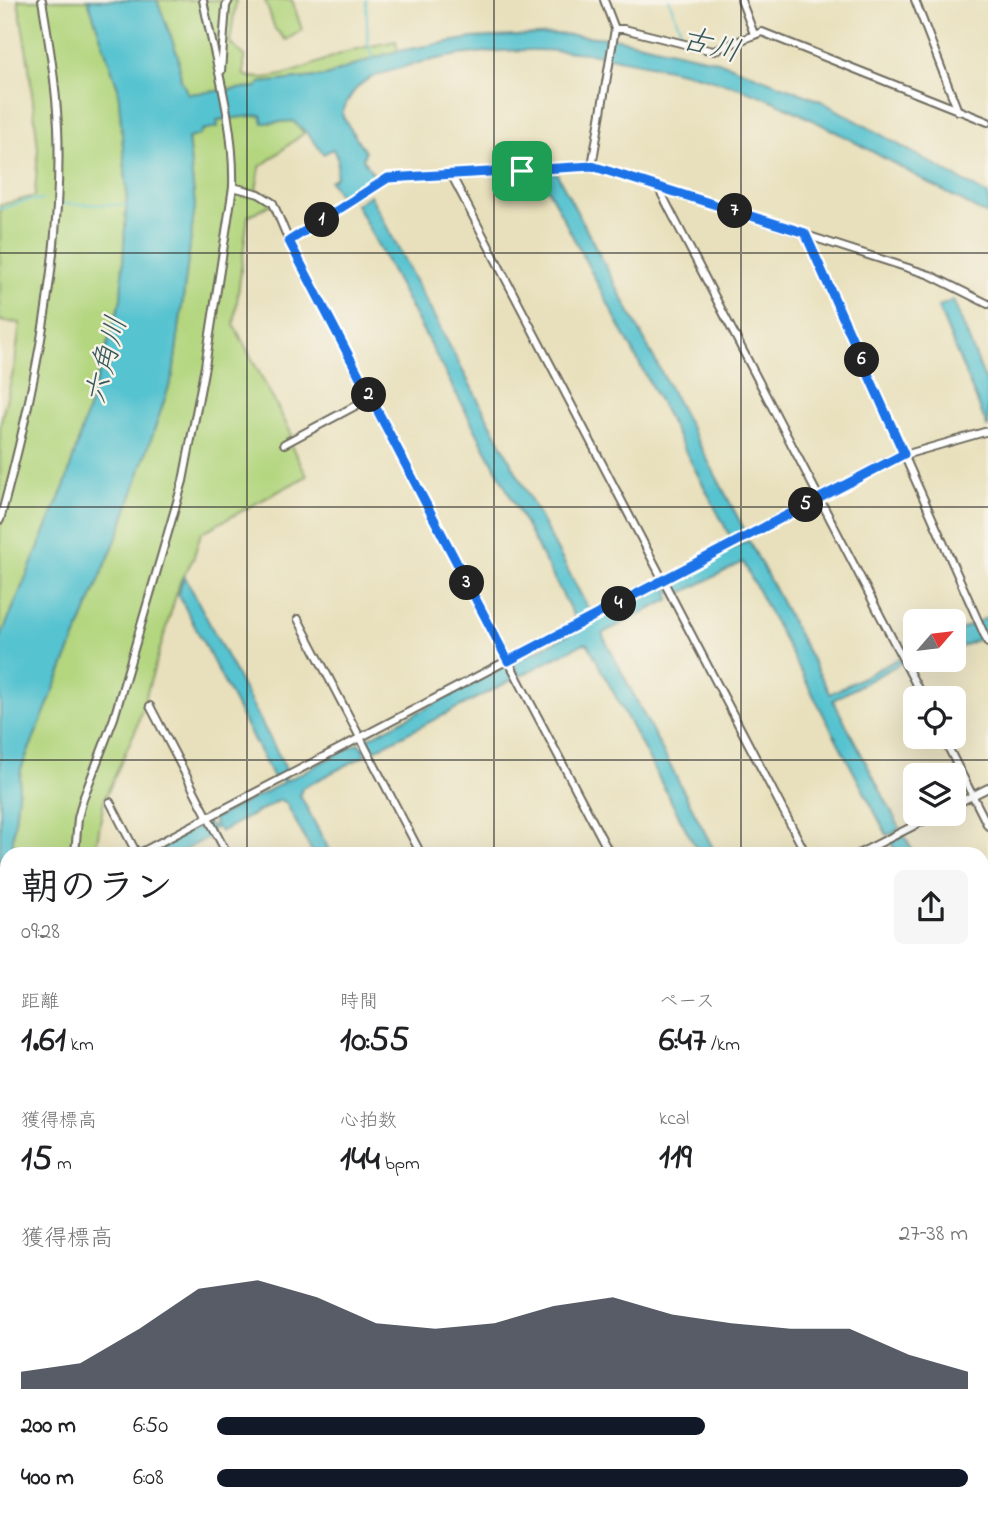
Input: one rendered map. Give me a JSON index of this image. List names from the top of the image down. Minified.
{"water":["古川","六角川"],"north":"top right","page":{"pins":["7","1","6","2","5","3","4"],"heading":["朝のラン","09:28"],"stats":[["距離","1.61 km"],["時間","10:55"],["ペース","6:47 /km"],["獲得標高","15 m"],["心拍数","144 bpm"],["kcal","119"]],"chart":["獲得標高","27–38 m"],"list":[{"name":"200 m","note":"6:50"},{"name":"400 m","note":"6:08"}]}}
